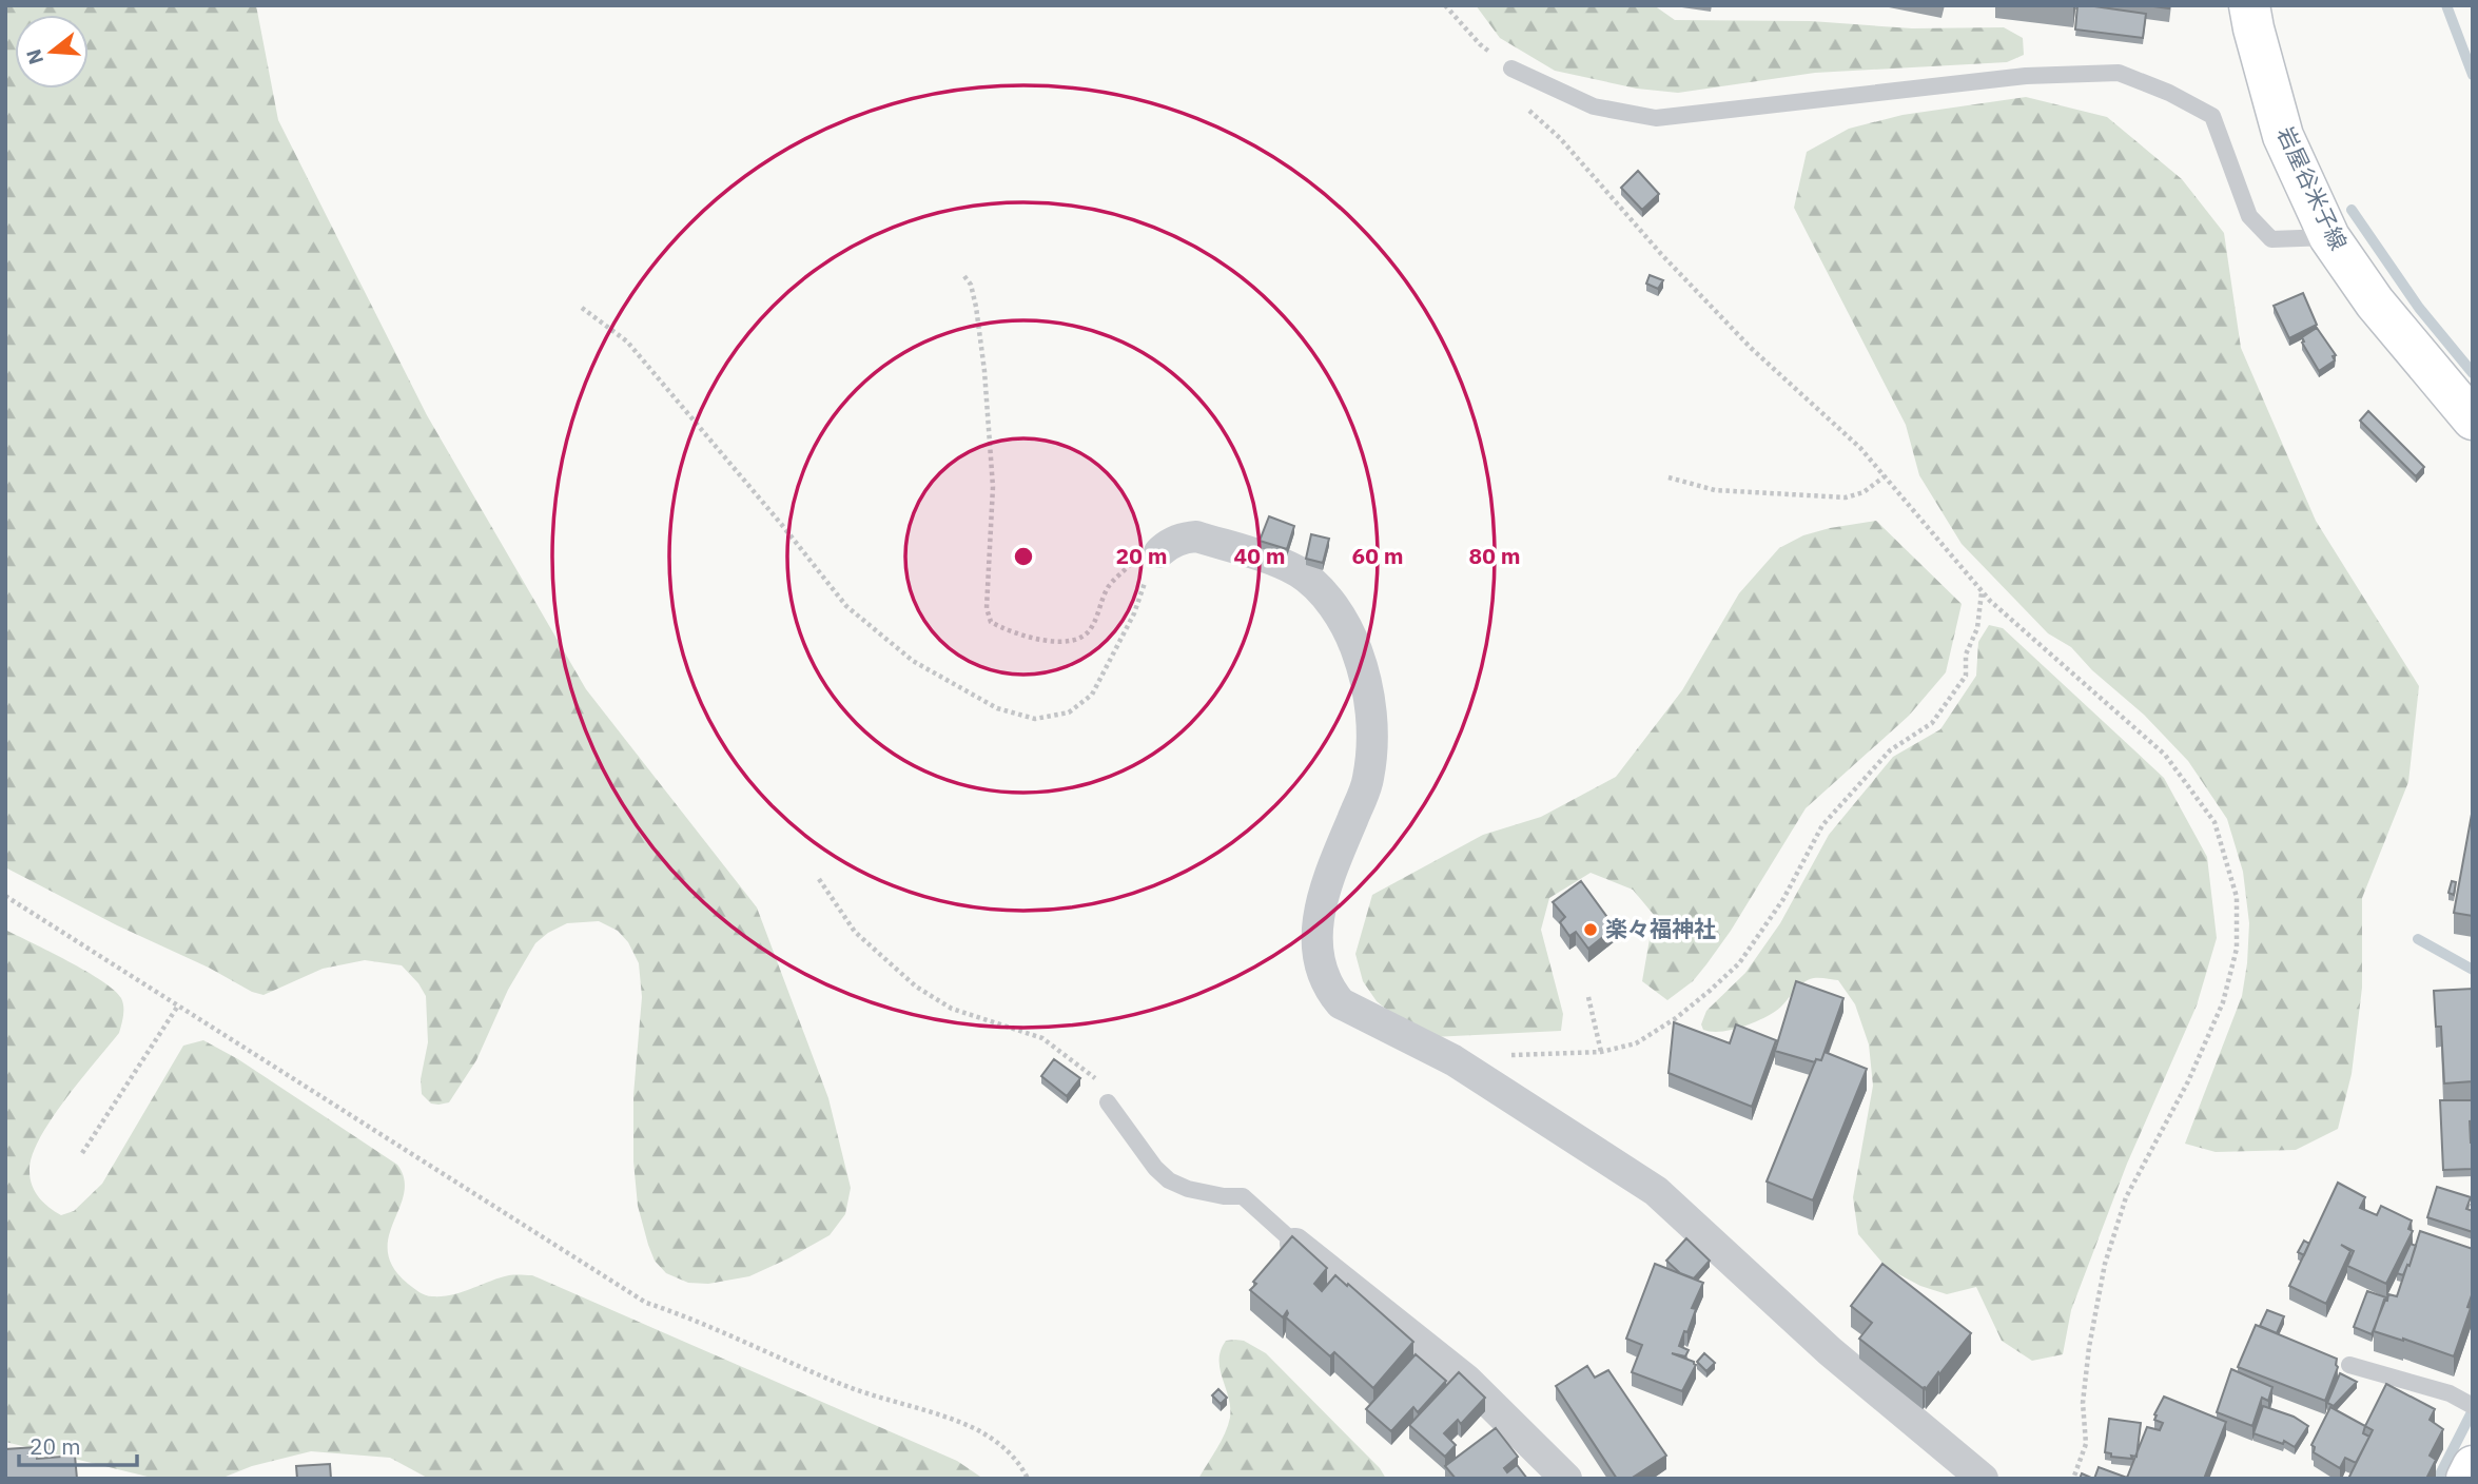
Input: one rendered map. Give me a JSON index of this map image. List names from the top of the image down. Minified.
{"streets":{"main road":["岩屋谷米子線"]},"places":["楽々福神社"],"scale_bar":"20 m","north":"left","rings":["20 m","40 m","60 m","80 m"]}
